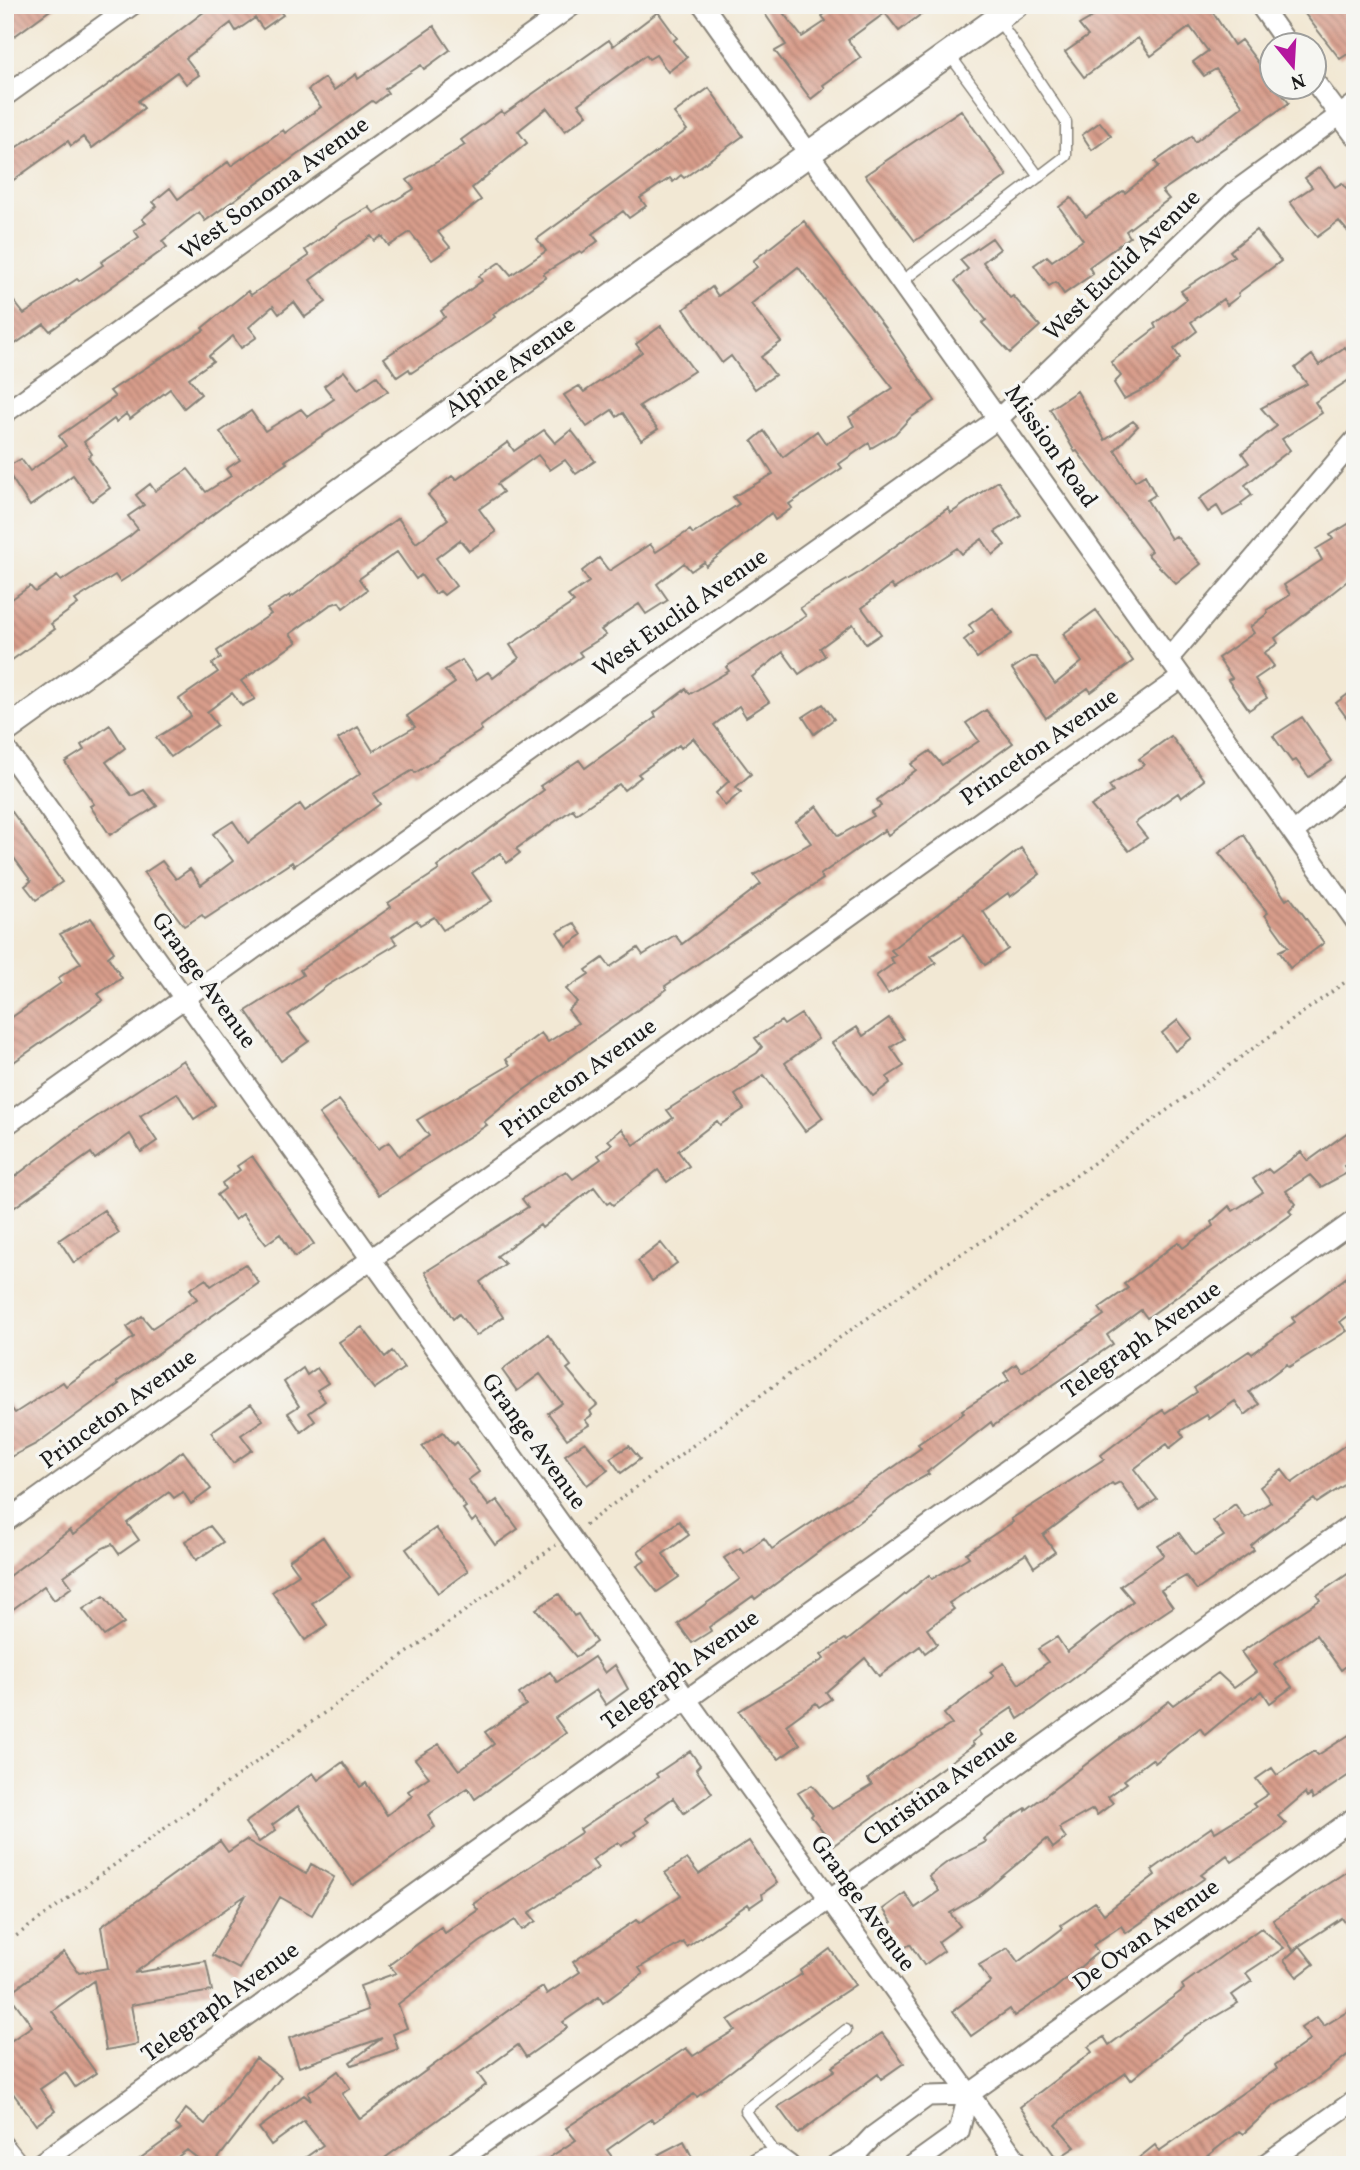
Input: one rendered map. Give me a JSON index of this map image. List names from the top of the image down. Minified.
{"streets":{"street":["West Sonoma Avenue","West Euclid Avenue","Alpine Avenue","Mission Road","Princeton Avenue","Grange Avenue","Telegraph Avenue","Christina Avenue","De Ovan Avenue"]},"crossings":[["West Euclid Avenue","Mission Road"],["West Euclid Avenue","Grange Avenue"],["Alpine Avenue","Mission Road"],["Mission Road","Princeton Avenue"],["Princeton Avenue","Grange Avenue"],["Grange Avenue","Telegraph Avenue"],["Grange Avenue","Christina Avenue"],["Grange Avenue","De Ovan Avenue"]],"north":"bottom"}
